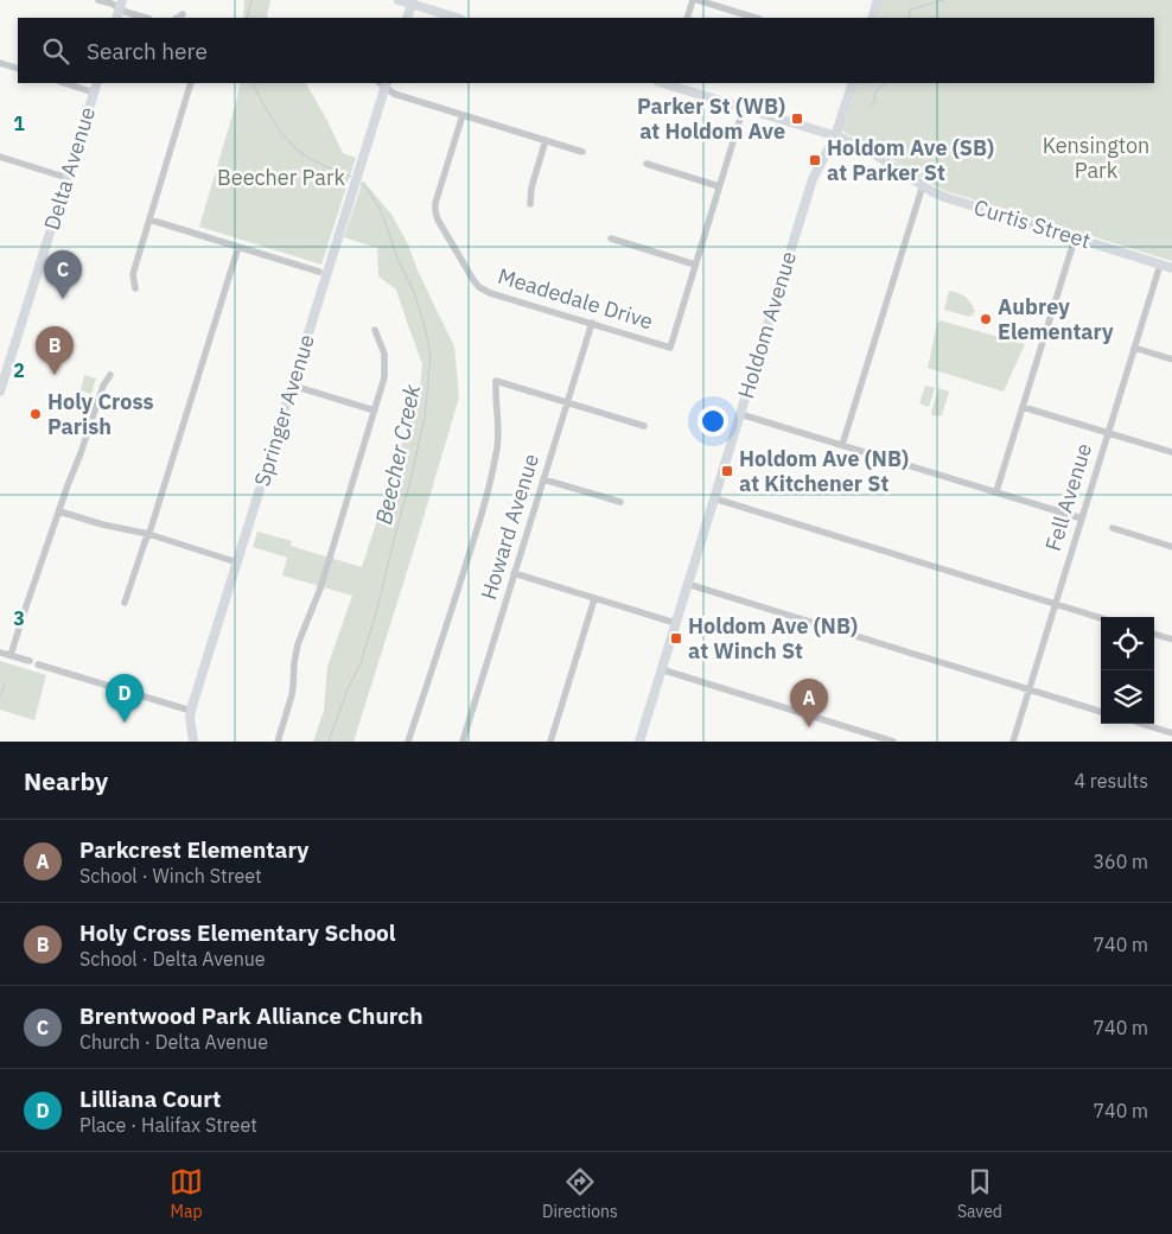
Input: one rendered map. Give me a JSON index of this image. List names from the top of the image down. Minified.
{"streets":{"street":["Delta Avenue","Curtis Street","Meadedale Drive","Holdom Avenue","Springer Avenue","Fell Avenue","Howard Avenue"]},"crossings":[["Curtis Street","Meadedale Drive"],["Curtis Street","Holdom Avenue"],["Curtis Street","Fell Avenue"],["Meadedale Drive","Howard Avenue"]],"water":["Beecher Creek"],"parks":["Kensington Park","Beecher Park"],"places":{"transit":["Parker St (WB) at Holdom Ave","Holdom Ave (SB) at Parker St","Holdom Ave (NB) at Kitchener St","Holdom Ave (NB) at Winch St"],"other":["Aubrey Elementary","Holy Cross Parish"]},"page":{"search":"Search here","pins":["C","B","D","A"],"heading":["Nearby","4 results"],"list":[{"mark":"A","name":"Parkcrest Elementary","note":"School · Winch Street","value":"360 m"},{"mark":"B","name":"Holy Cross Elementary School","note":"School · Delta Avenue","value":"740 m"},{"mark":"C","name":"Brentwood Park Alliance Church","note":"Church · Delta Avenue","value":"740 m"},{"mark":"D","name":"Lilliana Court","note":"Place · Halifax Street","value":"740 m"}],"nav":["Map","Directions","Saved"]},"grid":{"rows":["1","2","3"]}}
